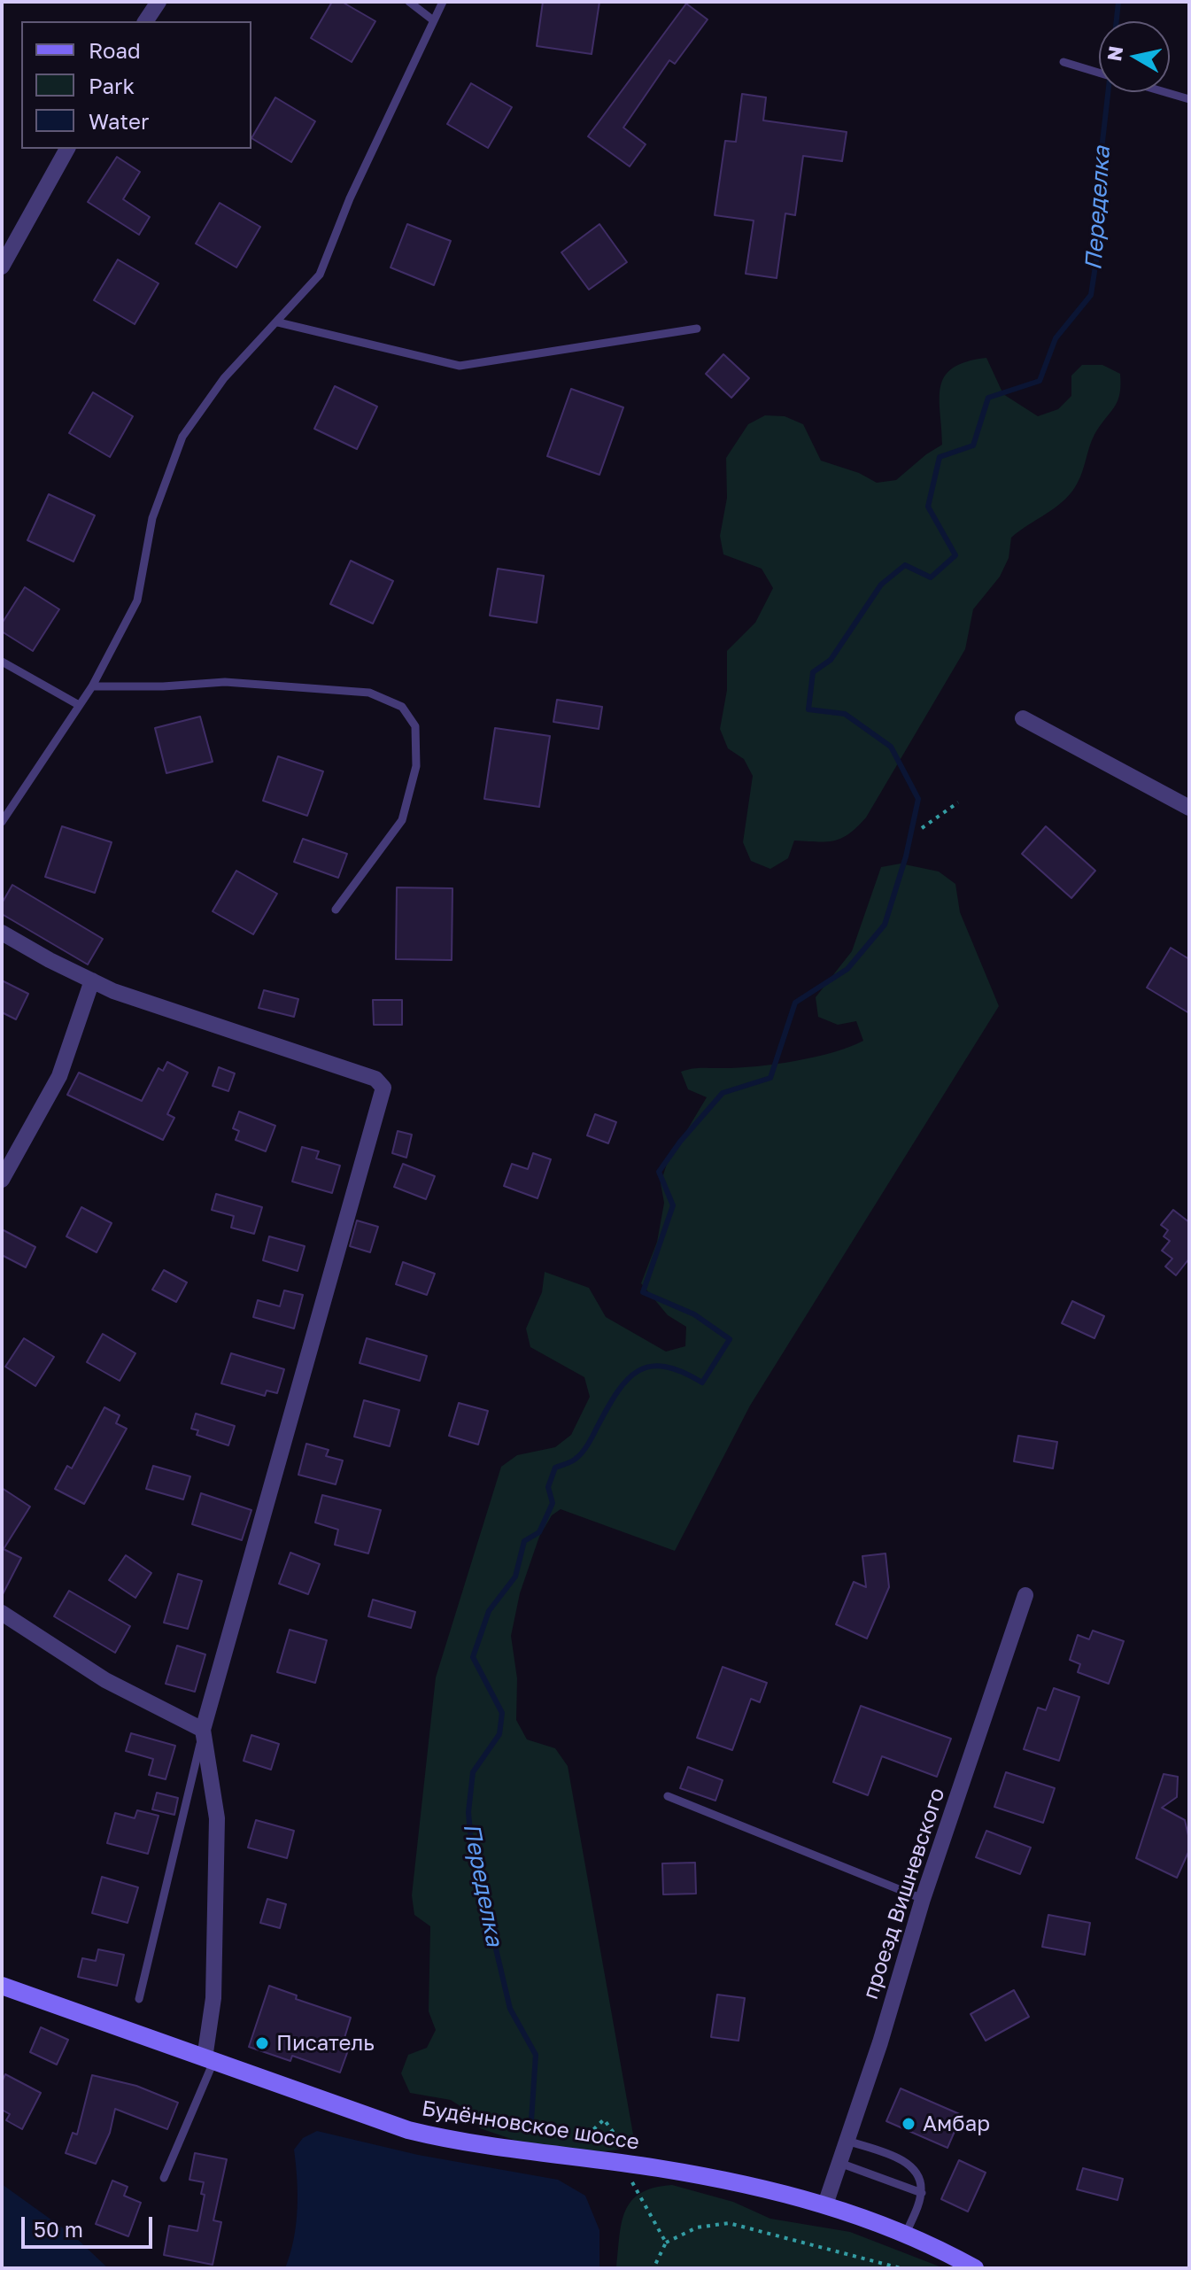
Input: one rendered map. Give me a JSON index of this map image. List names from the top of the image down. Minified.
{"streets":{"main road":["Будённовское шоссе"],"street":["проезд Вишневского"]},"crossings":[["проезд Вишневского","Будённовское шоссе"]],"water":["Переделка"],"places":["Писатель","Амбар"],"legend":["Road","Park","Water"],"scale_bar":"50 m","north":"left"}
